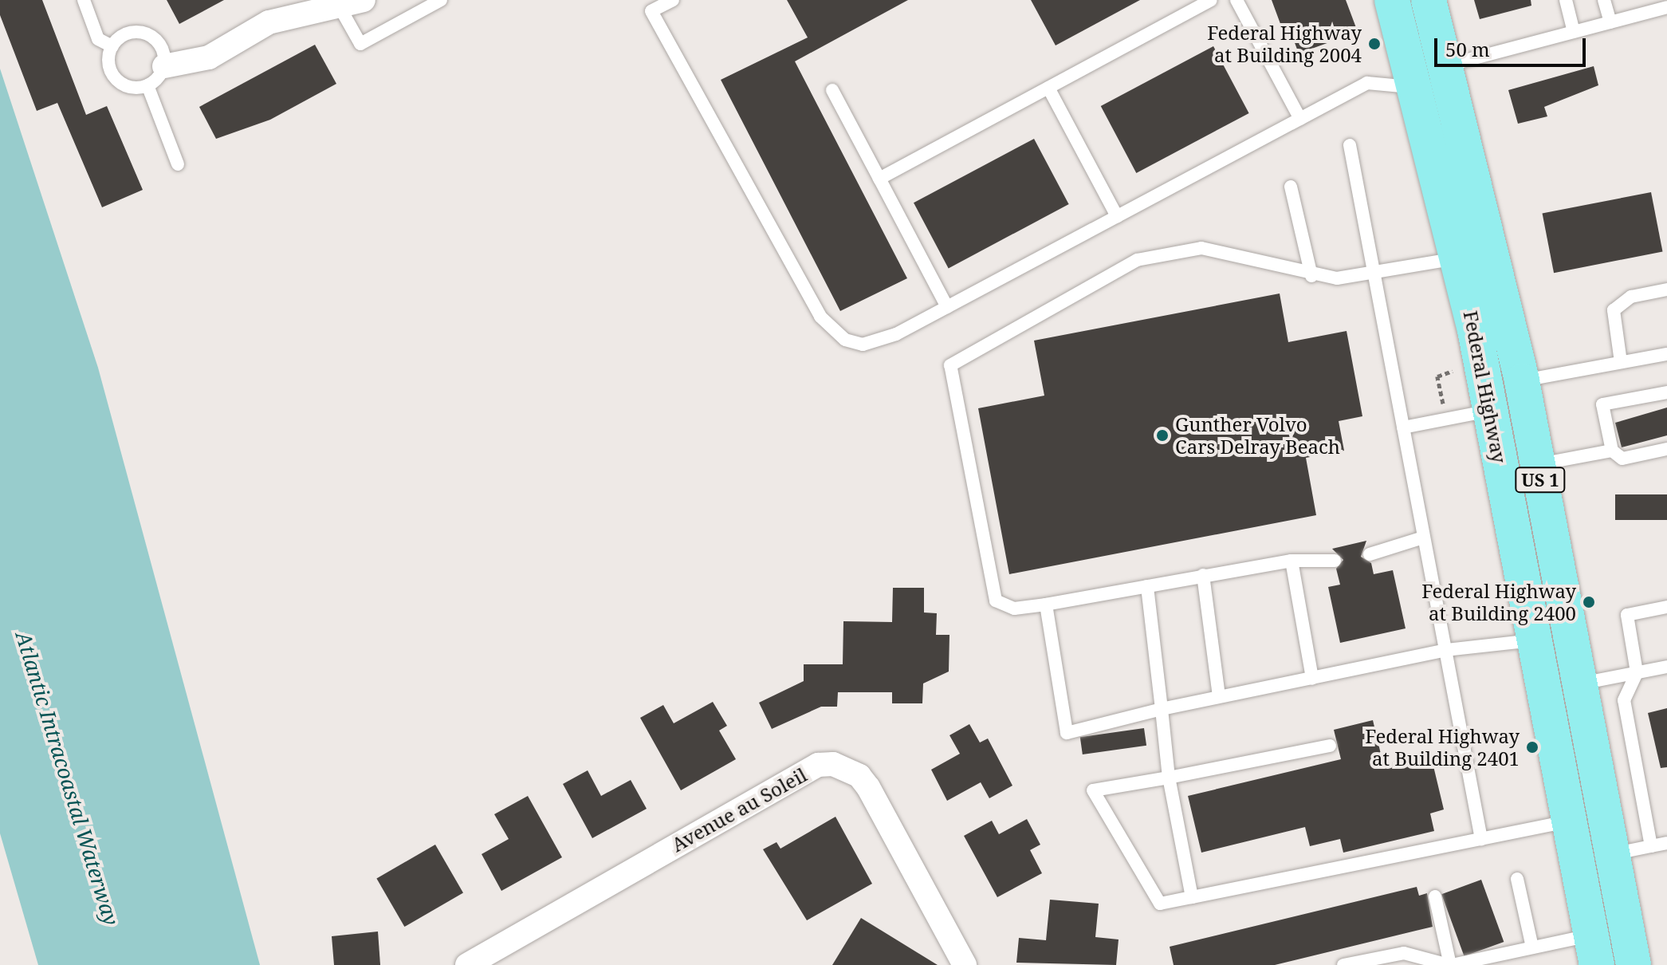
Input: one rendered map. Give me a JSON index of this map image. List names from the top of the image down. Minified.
{"streets":{"main road":["Federal Highway","US 1"],"street":["Avenue au Soleil"]},"water":["Atlantic Intracoastal Waterway"],"places":["Federal Highway at Building 2004","Gunther Volvo Cars Delray Beach","Federal Highway at Building 2400","Federal Highway at Building 2401"],"scale_bar":"50 m"}
